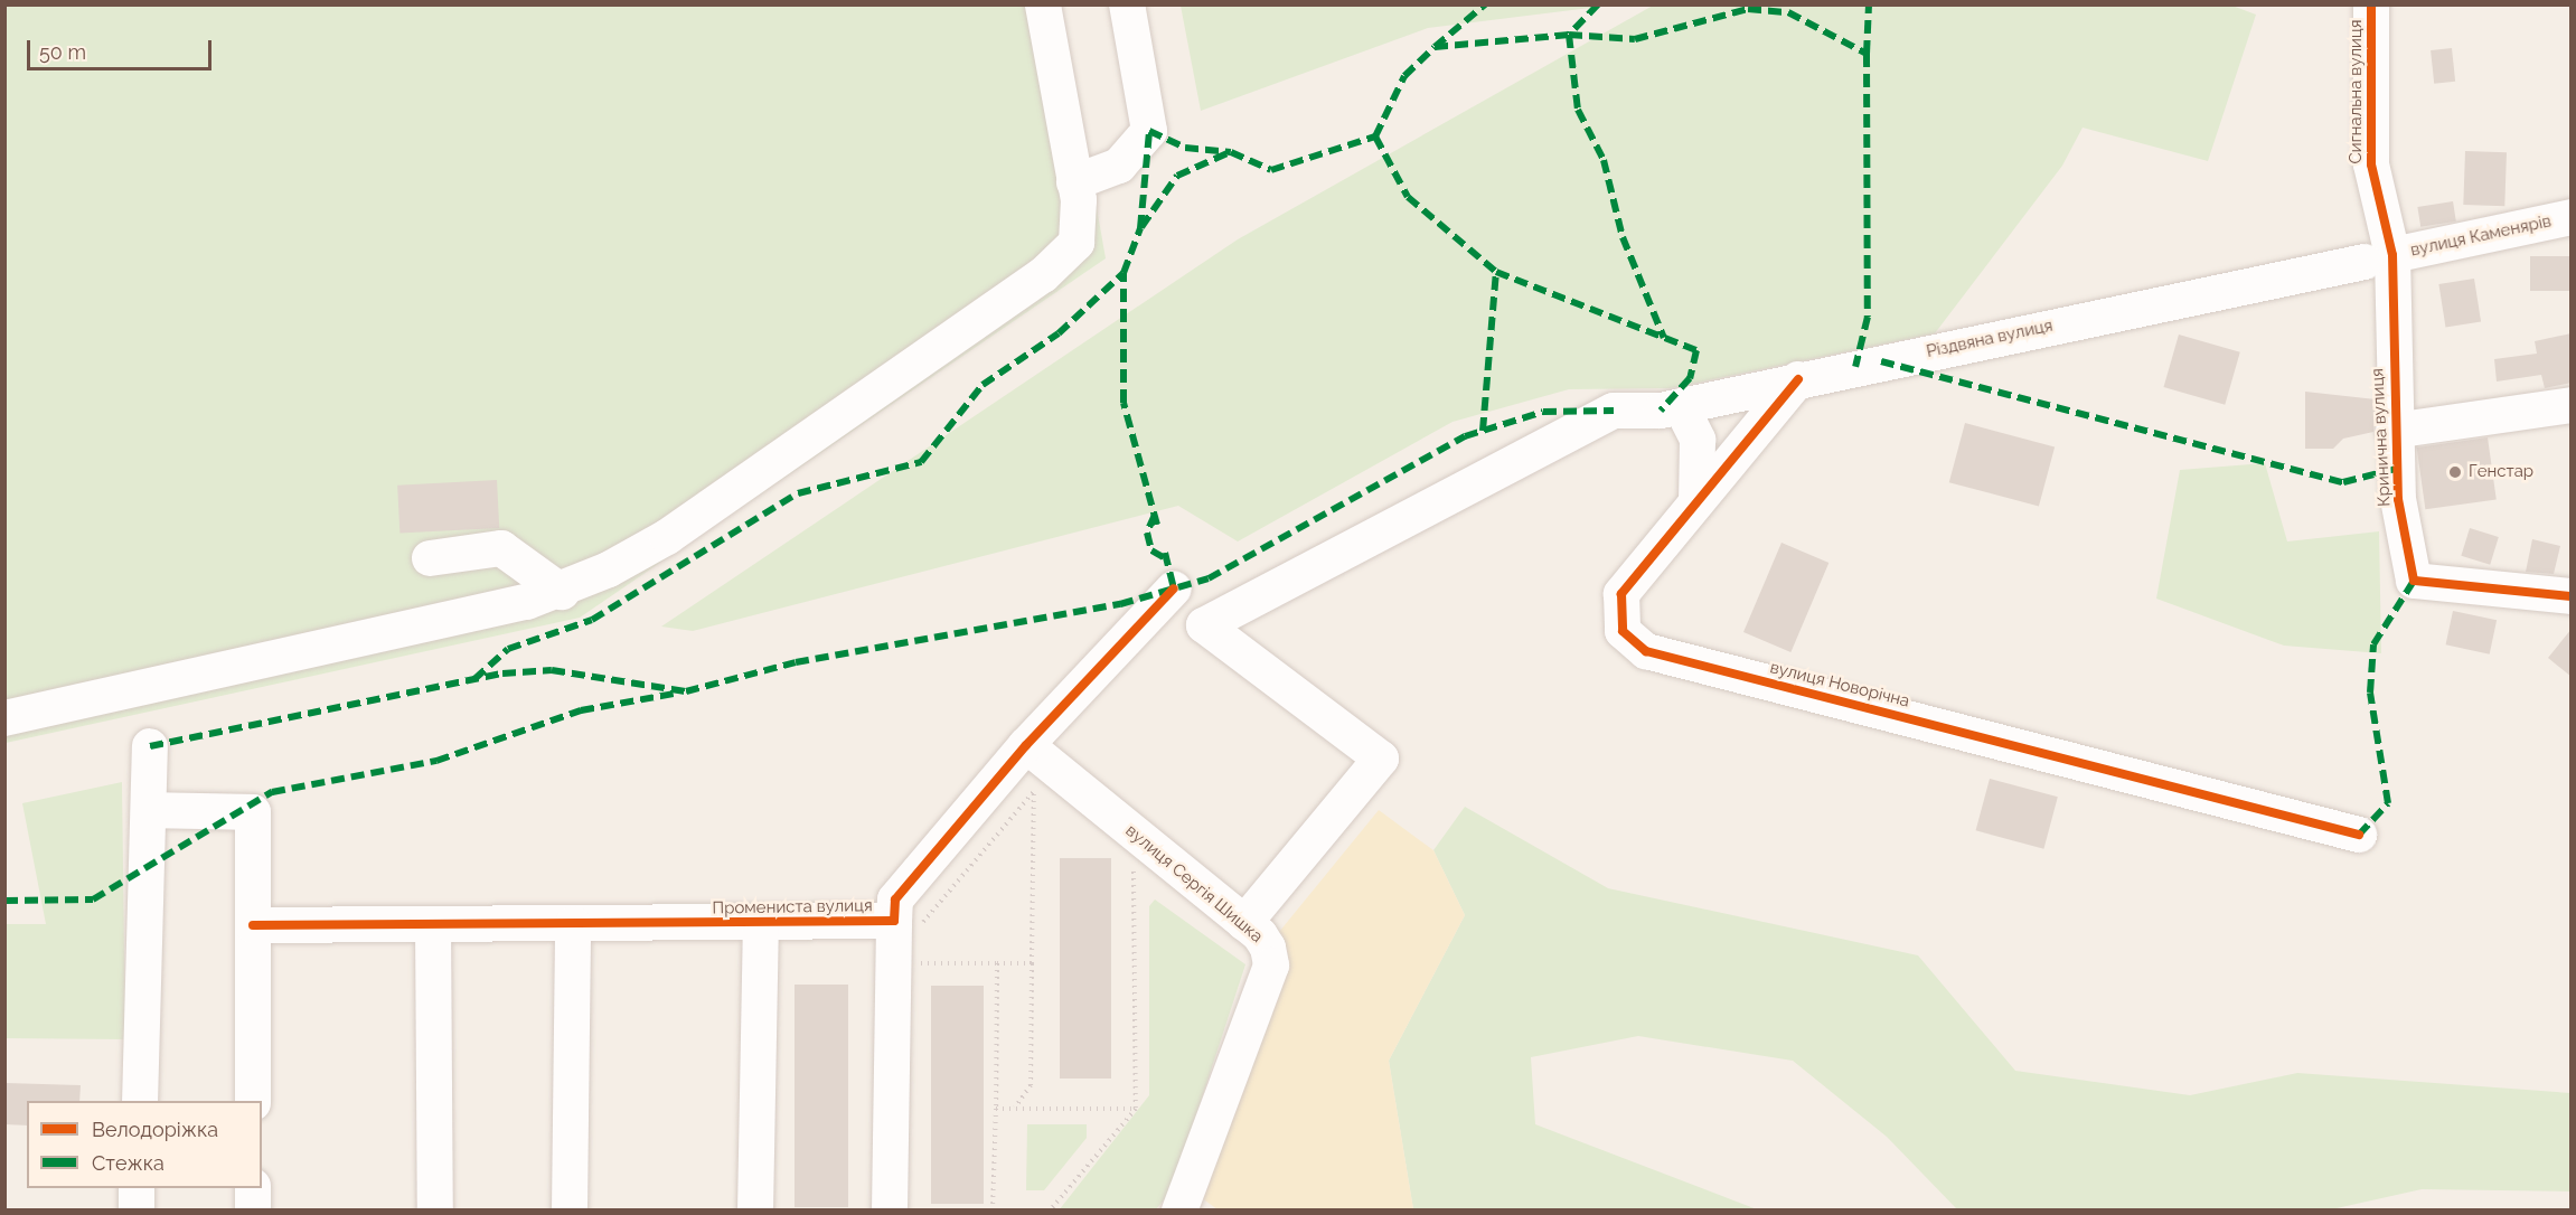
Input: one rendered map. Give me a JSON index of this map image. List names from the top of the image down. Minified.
{"streets":{"street":["Сигнальна вулиця","вулиця Каменярів","Різдвяна вулиця","Кринична вулиця","вулиця Новорічна","вулиця Сергія Шишка","Промениста вулиця"]},"crossings":[["Сигнальна вулиця","вулиця Каменярів"],["Сигнальна вулиця","Різдвяна вулиця"],["Сигнальна вулиця","Кринична вулиця"],["вулиця Каменярів","Різдвяна вулиця"],["вулиця Каменярів","Кринична вулиця"],["Різдвяна вулиця","Кринична вулиця"],["Різдвяна вулиця","вулиця Новорічна"],["Різдвяна вулиця","вулиця Сергія Шишка"],["вулиця Сергія Шишка","Промениста вулиця"]],"places":["Генстар"],"legend":["Велодоріжка","Стежка"],"scale_bar":"50 m"}
